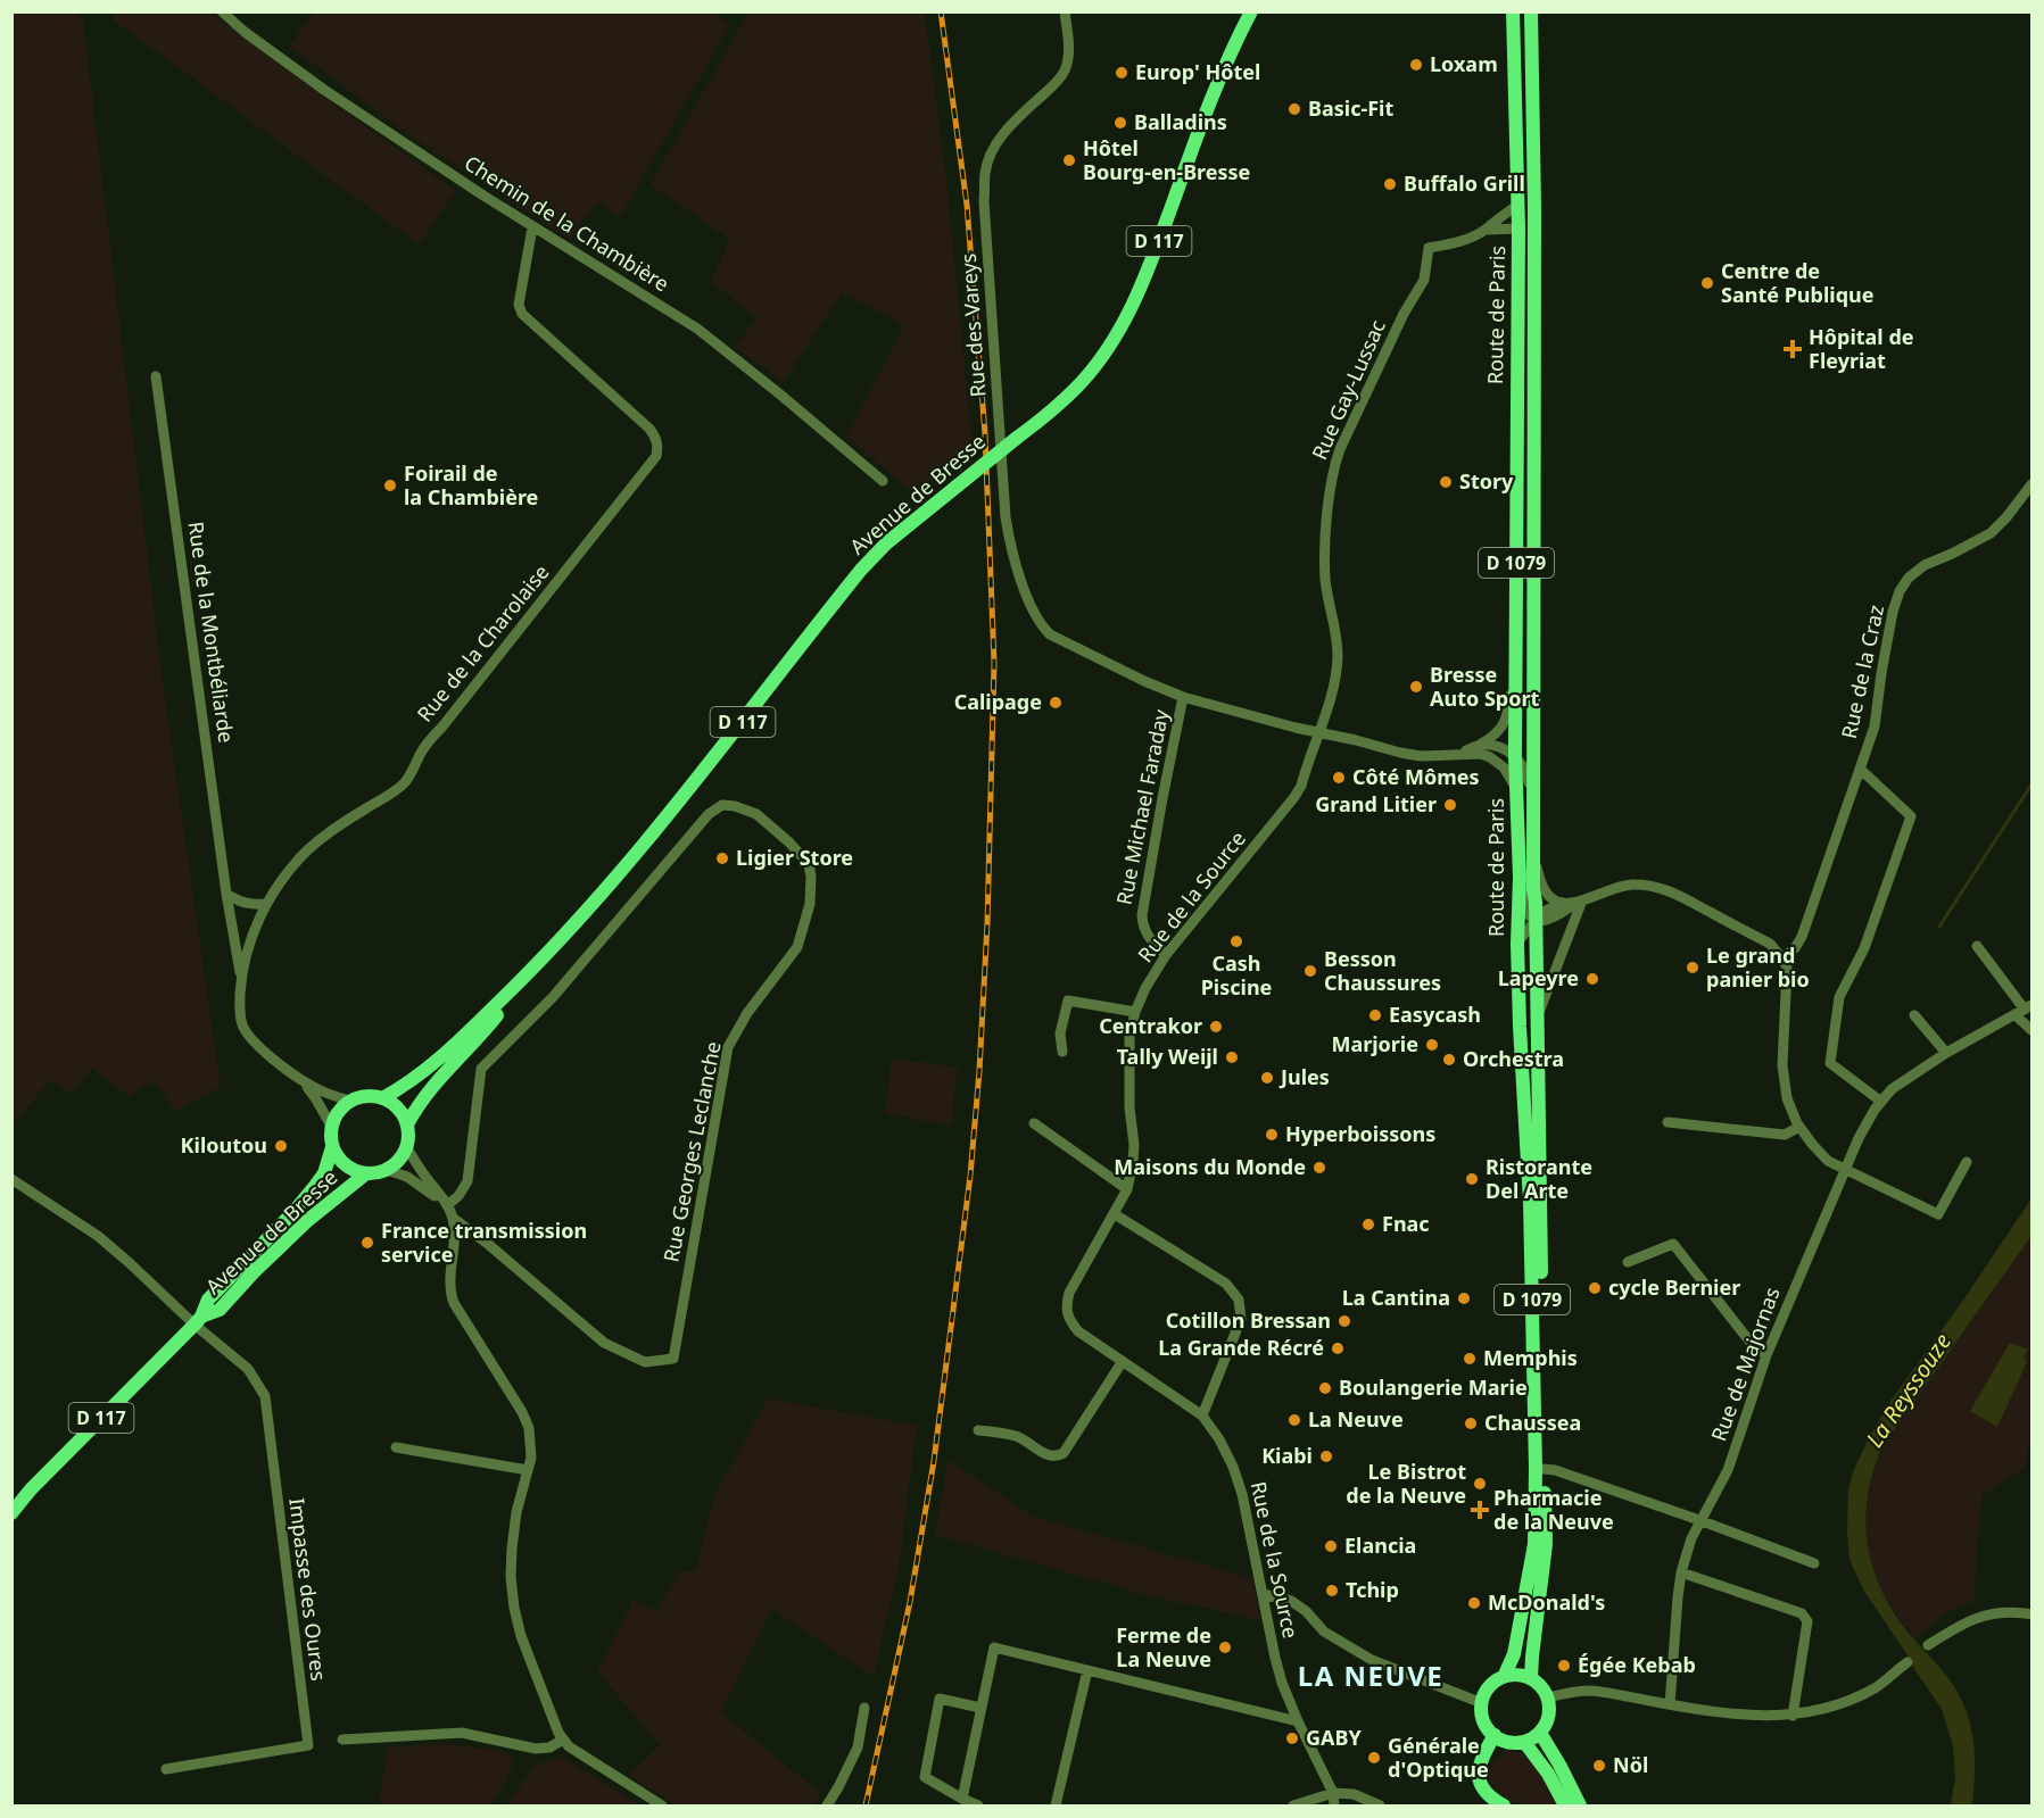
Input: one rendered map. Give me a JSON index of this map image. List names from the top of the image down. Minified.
{"streets":{"main road":["D 117","Route de Paris","Avenue de Bresse","D 1079"],"street":["Chemin de la Chambière","Rue des Vareys","Rue Gay-Lussac","Rue de la Montbéliarde","Rue de la Charolaise","Rue de la Craz","Rue Michael Faraday","Rue de la Source","Rue Georges Leclanche","Rue de Majornas","Impasse des Oures"]},"crossings":[["Chemin de la Chambière","Rue de la Charolaise"],["Route de Paris","Rue des Vareys"],["Route de Paris","Rue Gay-Lussac"],["Rue des Vareys","Rue Gay-Lussac"],["Rue des Vareys","Rue Michael Faraday"],["Rue des Vareys","Rue de la Source"],["Rue Gay-Lussac","Rue de la Source"],["Avenue de Bresse","Impasse des Oures"],["Rue de la Montbéliarde","Rue de la Charolaise"],["Rue Michael Faraday","Rue de la Source"]],"districts":["LA NEUVE"],"water":["La Reyssouze"],"places":{"other":["Loxam","Europ' Hôtel","Basic-Fit","Balladins","Hôtel Bourg-en-Bresse","Buffalo Grill","Centre de Santé Publique","Story","Foirail de la Chambière","Bresse Auto Sport","Calipage","Côté Mômes","Grand Litier","Ligier Store","Cash Piscine","Le grand panier bio","Besson Chaussures","Lapeyre","Easycash","Centrakor","Marjorie","Tally Weijl","Orchestra","Jules","Hyperboissons","Kiloutou","Maisons du Monde","Ristorante Del Arte","Fnac","France transmission service","cycle Bernier","La Cantina","Cotillon Bressan","La Grande Récré","Memphis","Boulangerie Marie","La Neuve","Chaussea","Kiabi","Le Bistrot de la Neuve","Elancia","Tchip","McDonald's","Ferme de La Neuve","Égée Kebab","GABY","Générale d'Optique","Nöl"],"health":["Hôpital de Fleyriat","Pharmacie de la Neuve"]}}
